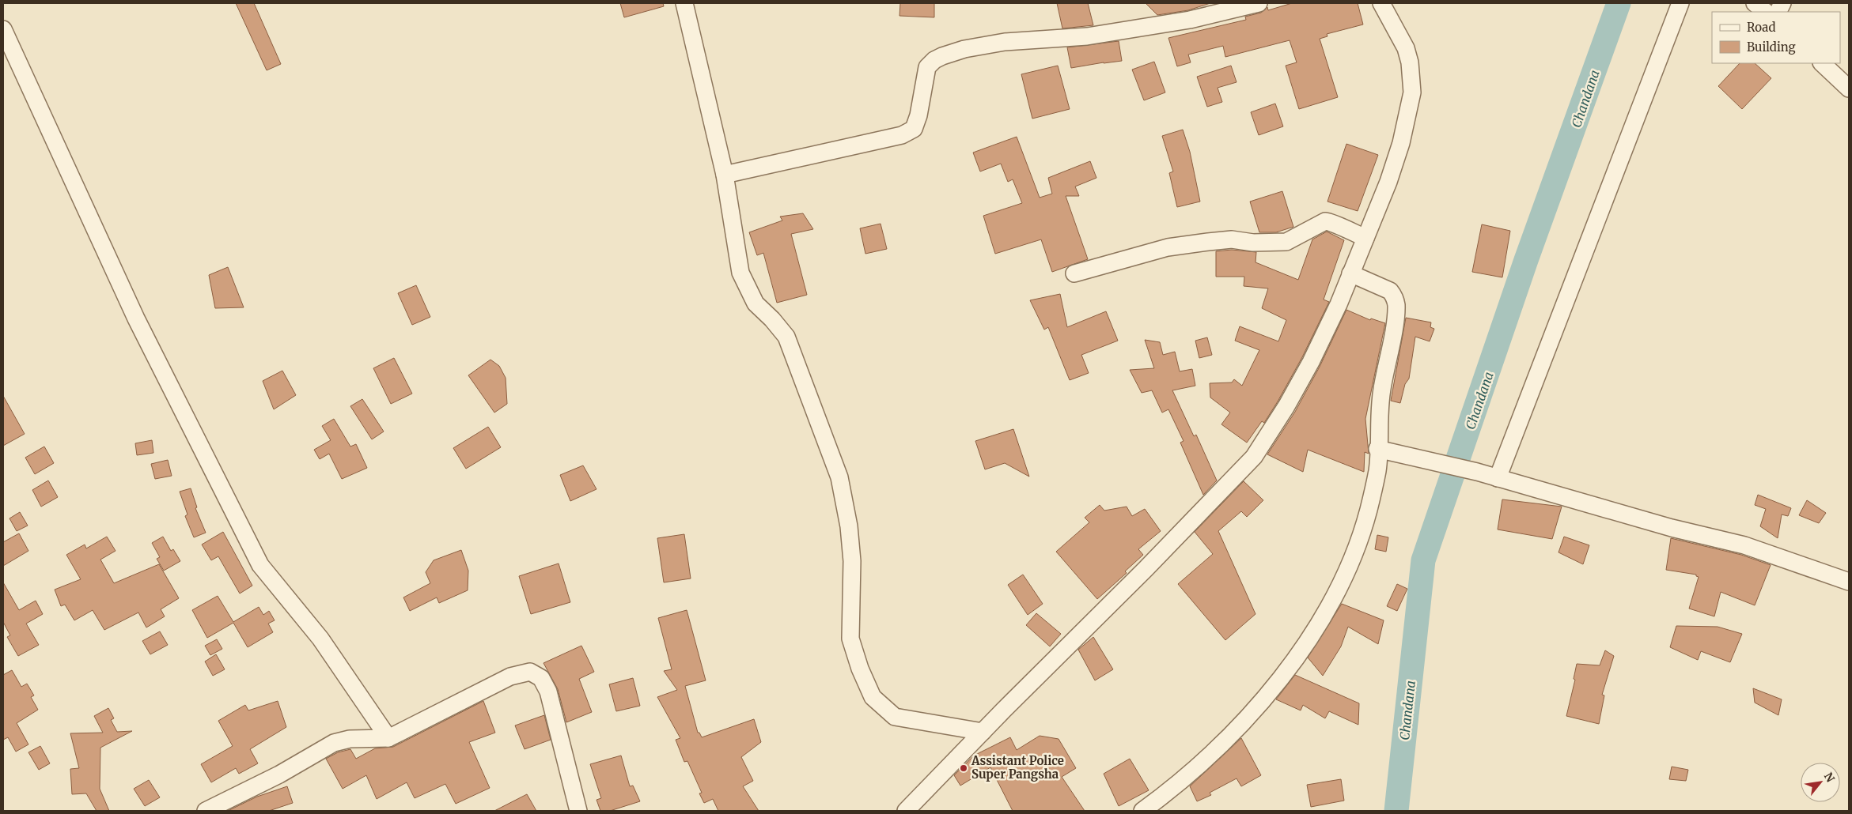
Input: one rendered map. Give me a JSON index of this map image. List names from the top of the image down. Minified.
{"water":["Chandana"],"places":["Assistant Police Super Pangsha"],"legend":["Road","Building"],"north":"top right"}
